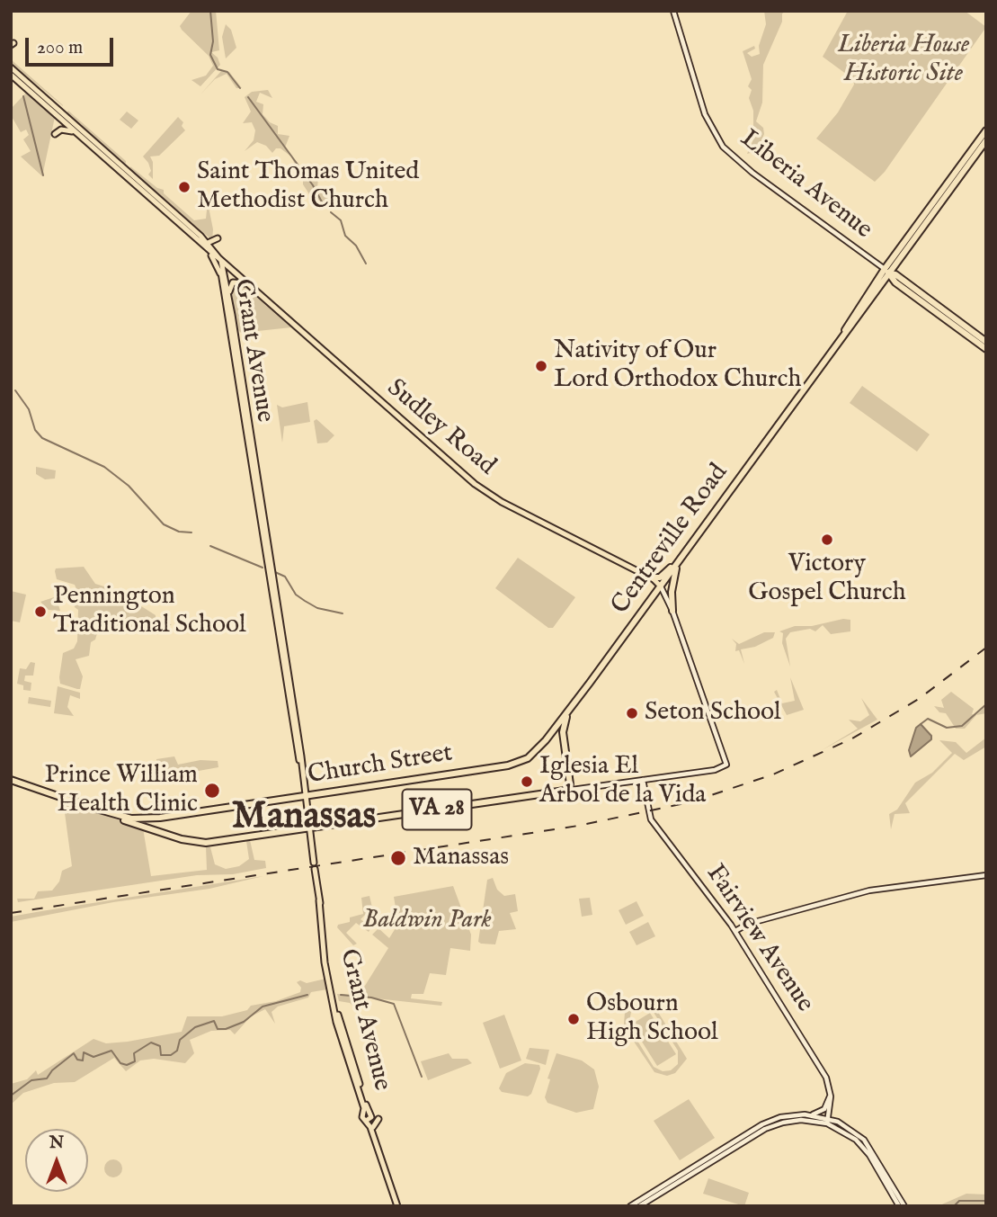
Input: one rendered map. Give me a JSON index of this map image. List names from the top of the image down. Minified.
{"streets":{"highway":["Liberia Avenue","Centreville Road","Church Street","VA 28"],"main road":["Grant Avenue","Sudley Road","Fairview Avenue"]},"crossings":[["Liberia Avenue","Centreville Road"],["Grant Avenue","Sudley Road"],["Grant Avenue","Church Street"],["Grant Avenue","VA 28"],["Sudley Road","Centreville Road"],["Centreville Road","Church Street"],["Centreville Road","VA 28"],["Church Street","VA 28"]],"districts":["Manassas"],"parks":["Liberia House Historic Site","Baldwin Park"],"places":["Saint Thomas United Methodist Church","Nativity of Our Lord Orthodox Church","Victory Gospel Church","Pennington Traditional School","Seton School","Iglesia El Arbol de la Vida","Prince William Health Clinic","Manassas","Osbourn High School"],"scale_bar":"200 m","north":"top"}
